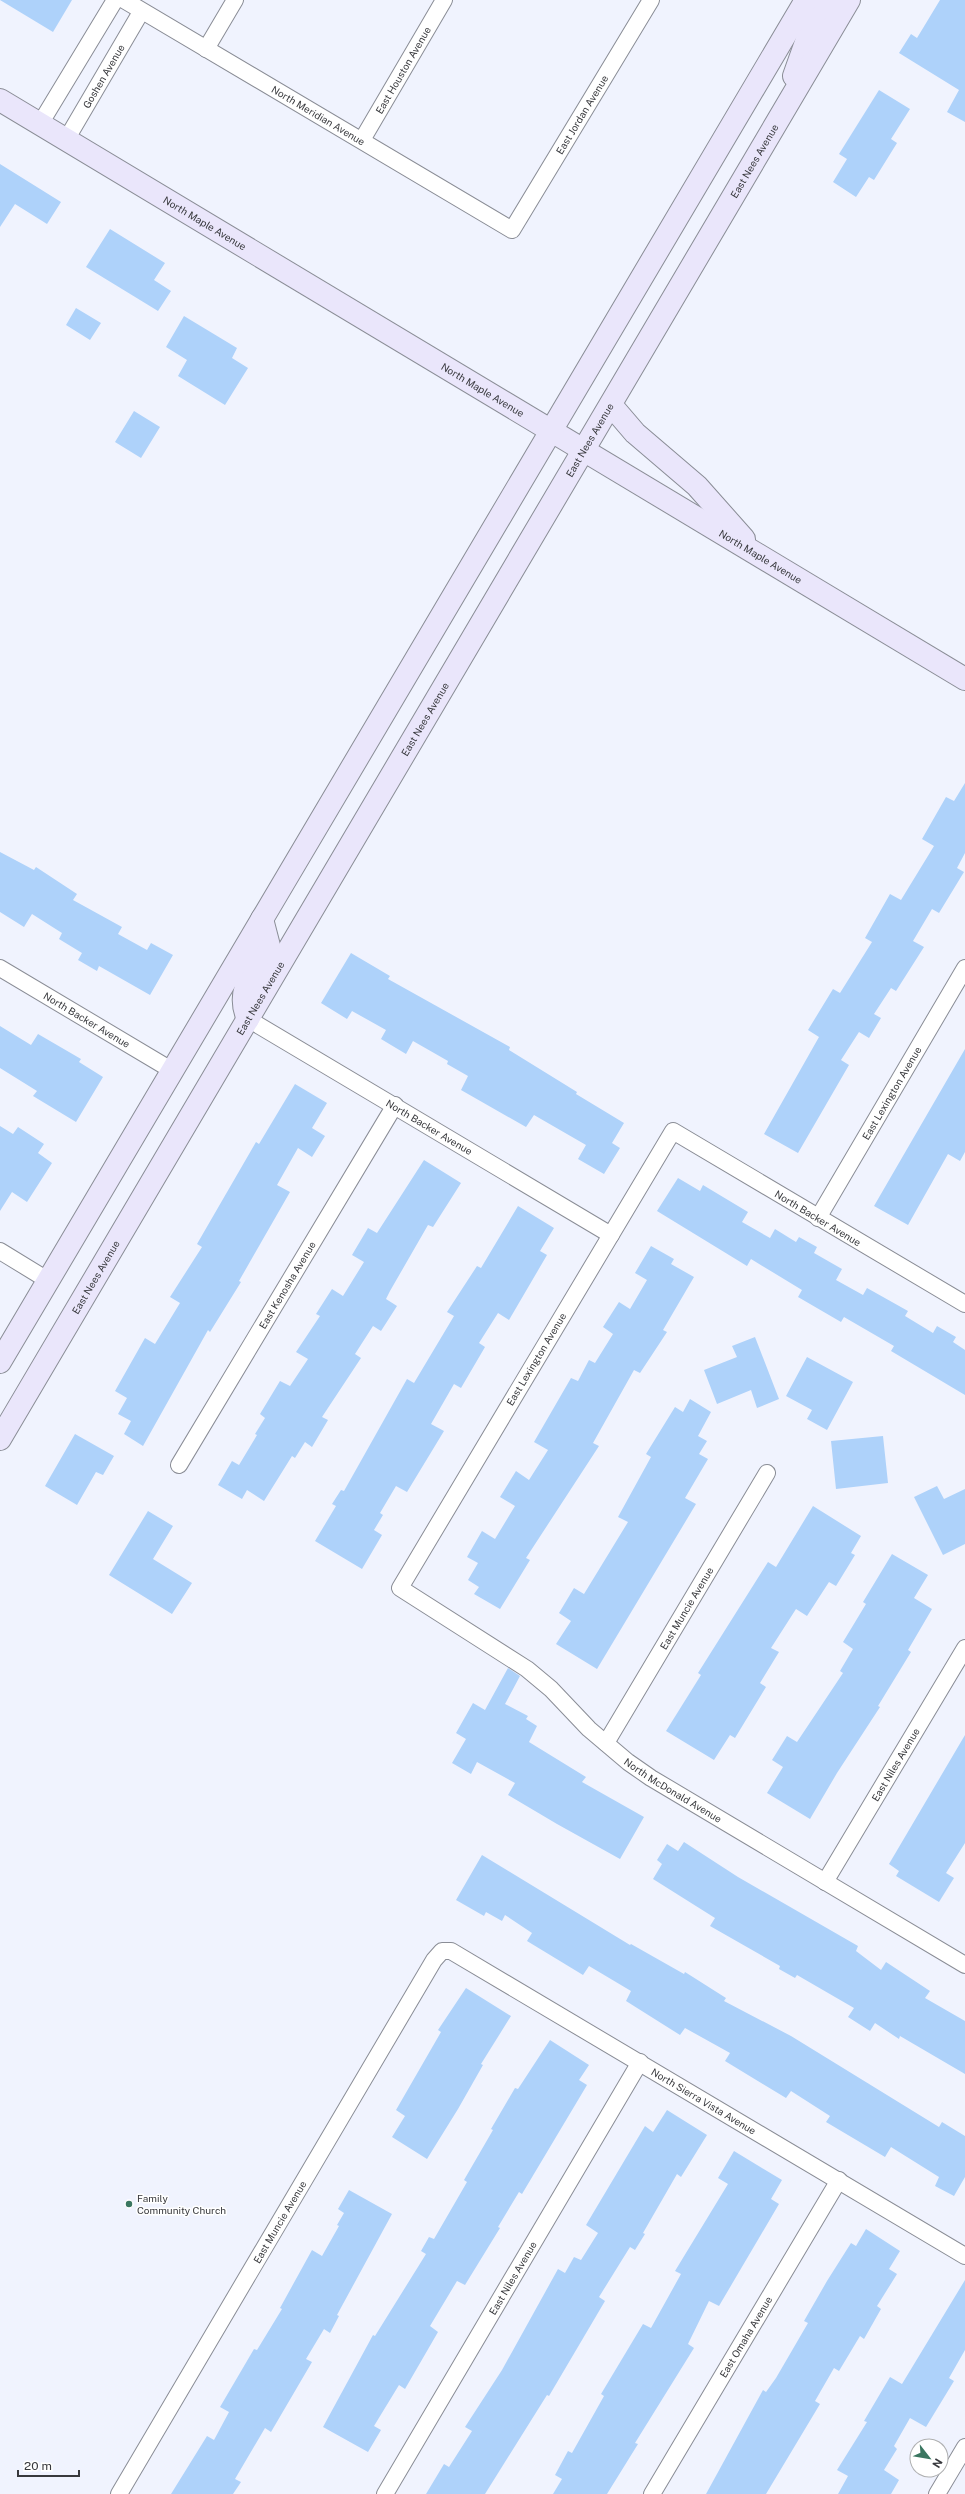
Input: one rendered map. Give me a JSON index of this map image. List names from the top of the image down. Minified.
{"streets":{"main road":["East Nees Avenue","North Maple Avenue"],"street":["East Houston Avenue","Goshen Avenue","North Meridian Avenue","East Jordan Avenue","North Backer Avenue","East Lexington Avenue","East Kenosha Avenue","East Muncie Avenue","East Niles Avenue","North McDonald Avenue","North Sierra Vista Avenue","East Omaha Avenue"]},"crossings":[["East Houston Avenue","North Meridian Avenue"],["Goshen Avenue","North Meridian Avenue"],["Goshen Avenue","North Maple Avenue"],["North Meridian Avenue","East Jordan Avenue"],["East Nees Avenue","North Maple Avenue"],["East Nees Avenue","North Backer Avenue"],["North Backer Avenue","East Lexington Avenue"],["North Backer Avenue","East Kenosha Avenue"],["East Lexington Avenue","North McDonald Avenue"],["East Muncie Avenue","North McDonald Avenue"],["East Muncie Avenue","North Sierra Vista Avenue"],["East Niles Avenue","North McDonald Avenue"],["East Niles Avenue","North Sierra Vista Avenue"],["North Sierra Vista Avenue","East Omaha Avenue"]],"places":["Family Community Church"],"scale_bar":"20 m","north":"bottom right"}
